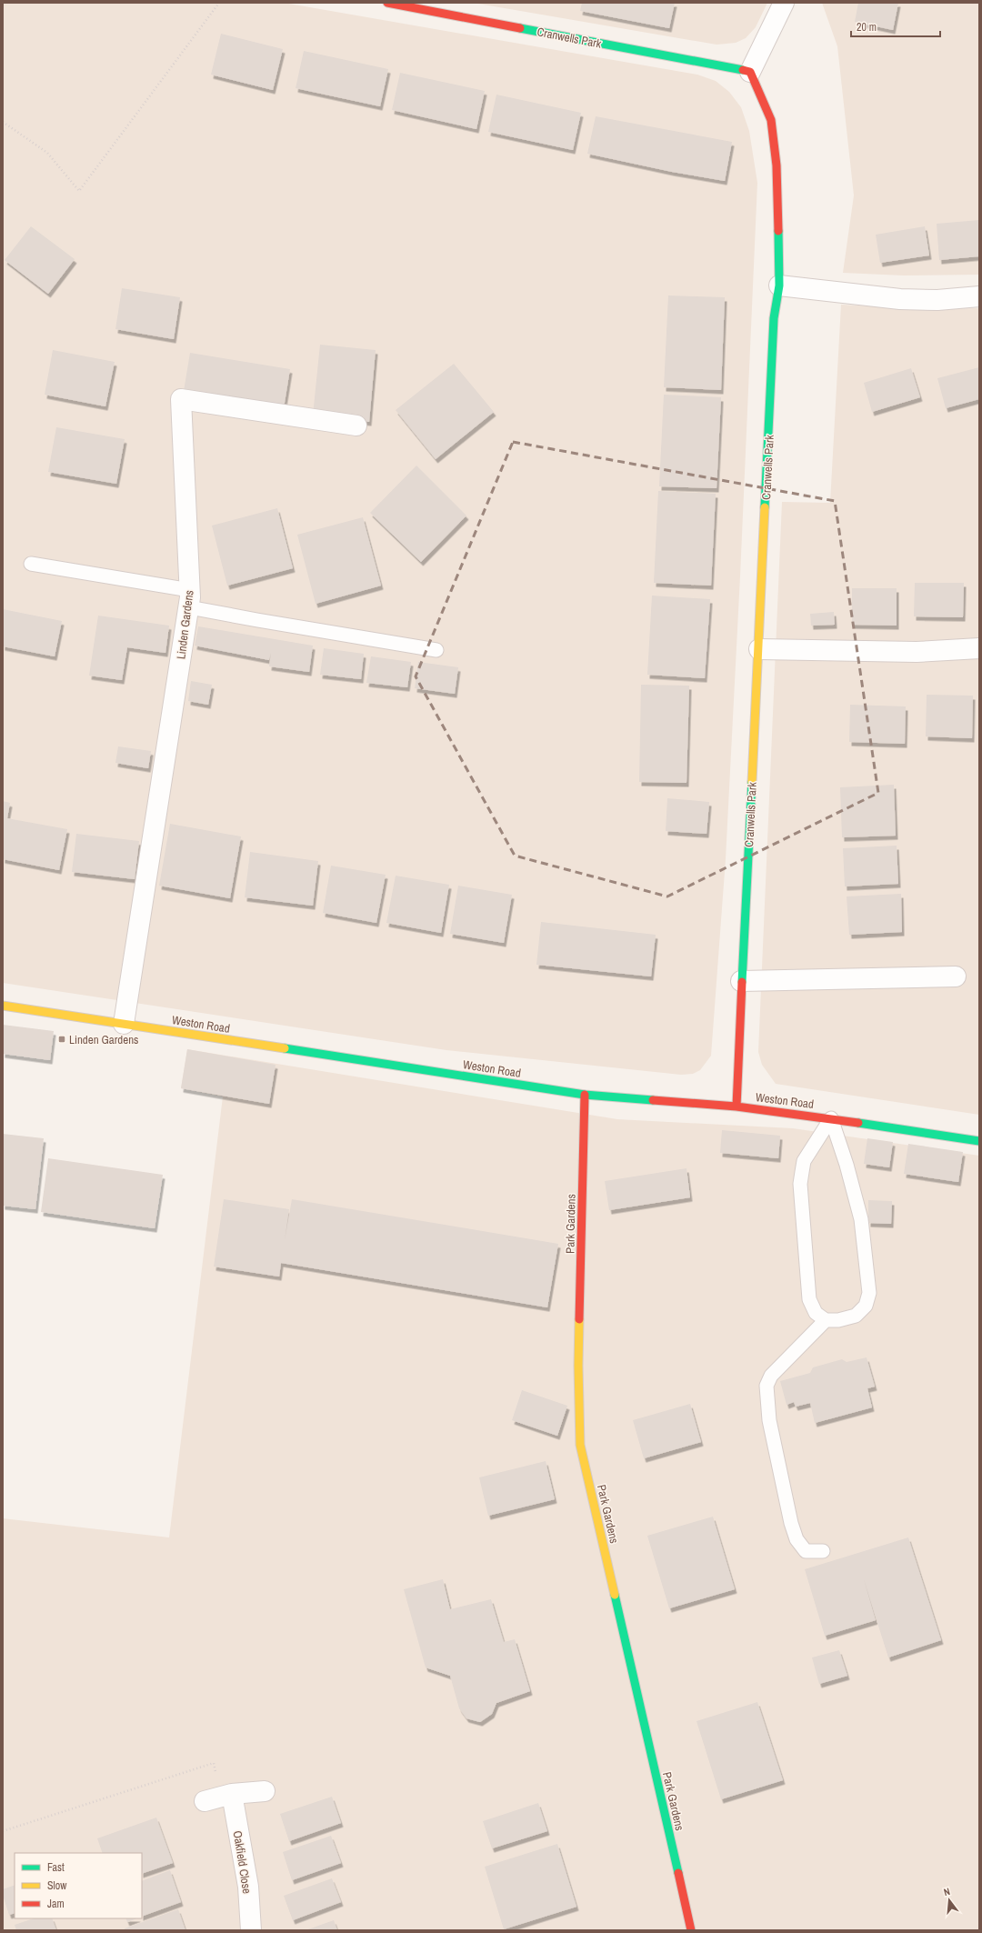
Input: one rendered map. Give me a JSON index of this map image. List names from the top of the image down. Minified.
{"streets":{"street":["Cranwells Park","Linden Gardens","Weston Road","Park Gardens","Oakfield Close"]},"crossings":[["Cranwells Park","Weston Road"],["Linden Gardens","Weston Road"],["Weston Road","Park Gardens"]],"places":{"transit":["Linden Gardens"]},"legend":["Fast","Slow","Jam"],"scale_bar":"20 m","north":"top"}
